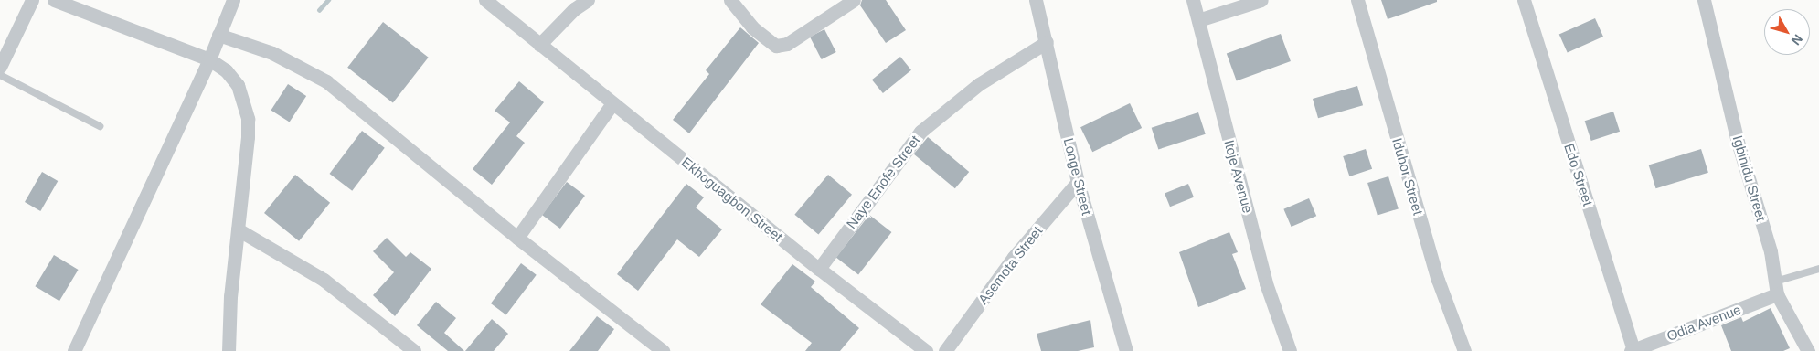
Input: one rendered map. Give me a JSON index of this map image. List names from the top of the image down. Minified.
{"streets":{"street":["Edo Street","Longe Street","Itoje Avenue","Idubor Street","Igbinidu Street","Naye Enofe Street","Ekhoguagbon Street","Asemota Street","Odia Avenue"]},"crossings":[["Edo Street","Odia Avenue"],["Longe Street","Naye Enofe Street"],["Longe Street","Asemota Street"],["Igbinidu Street","Odia Avenue"],["Naye Enofe Street","Ekhoguagbon Street"]],"north":"bottom right"}
